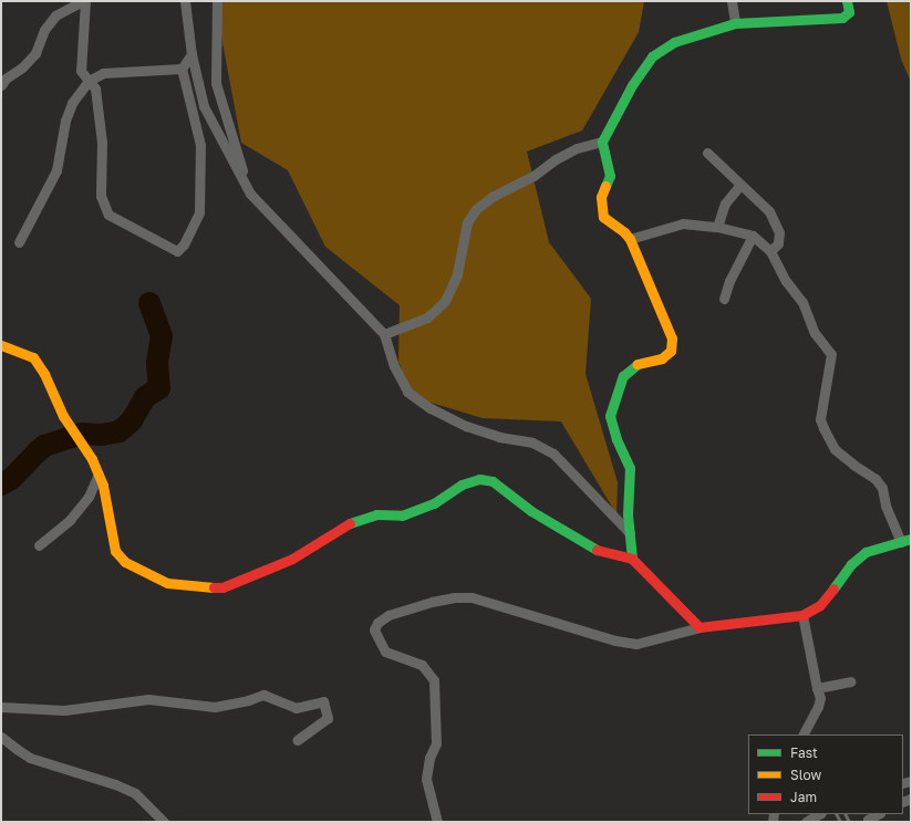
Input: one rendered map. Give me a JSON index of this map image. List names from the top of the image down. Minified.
{"legend":["Fast","Slow","Jam"]}
